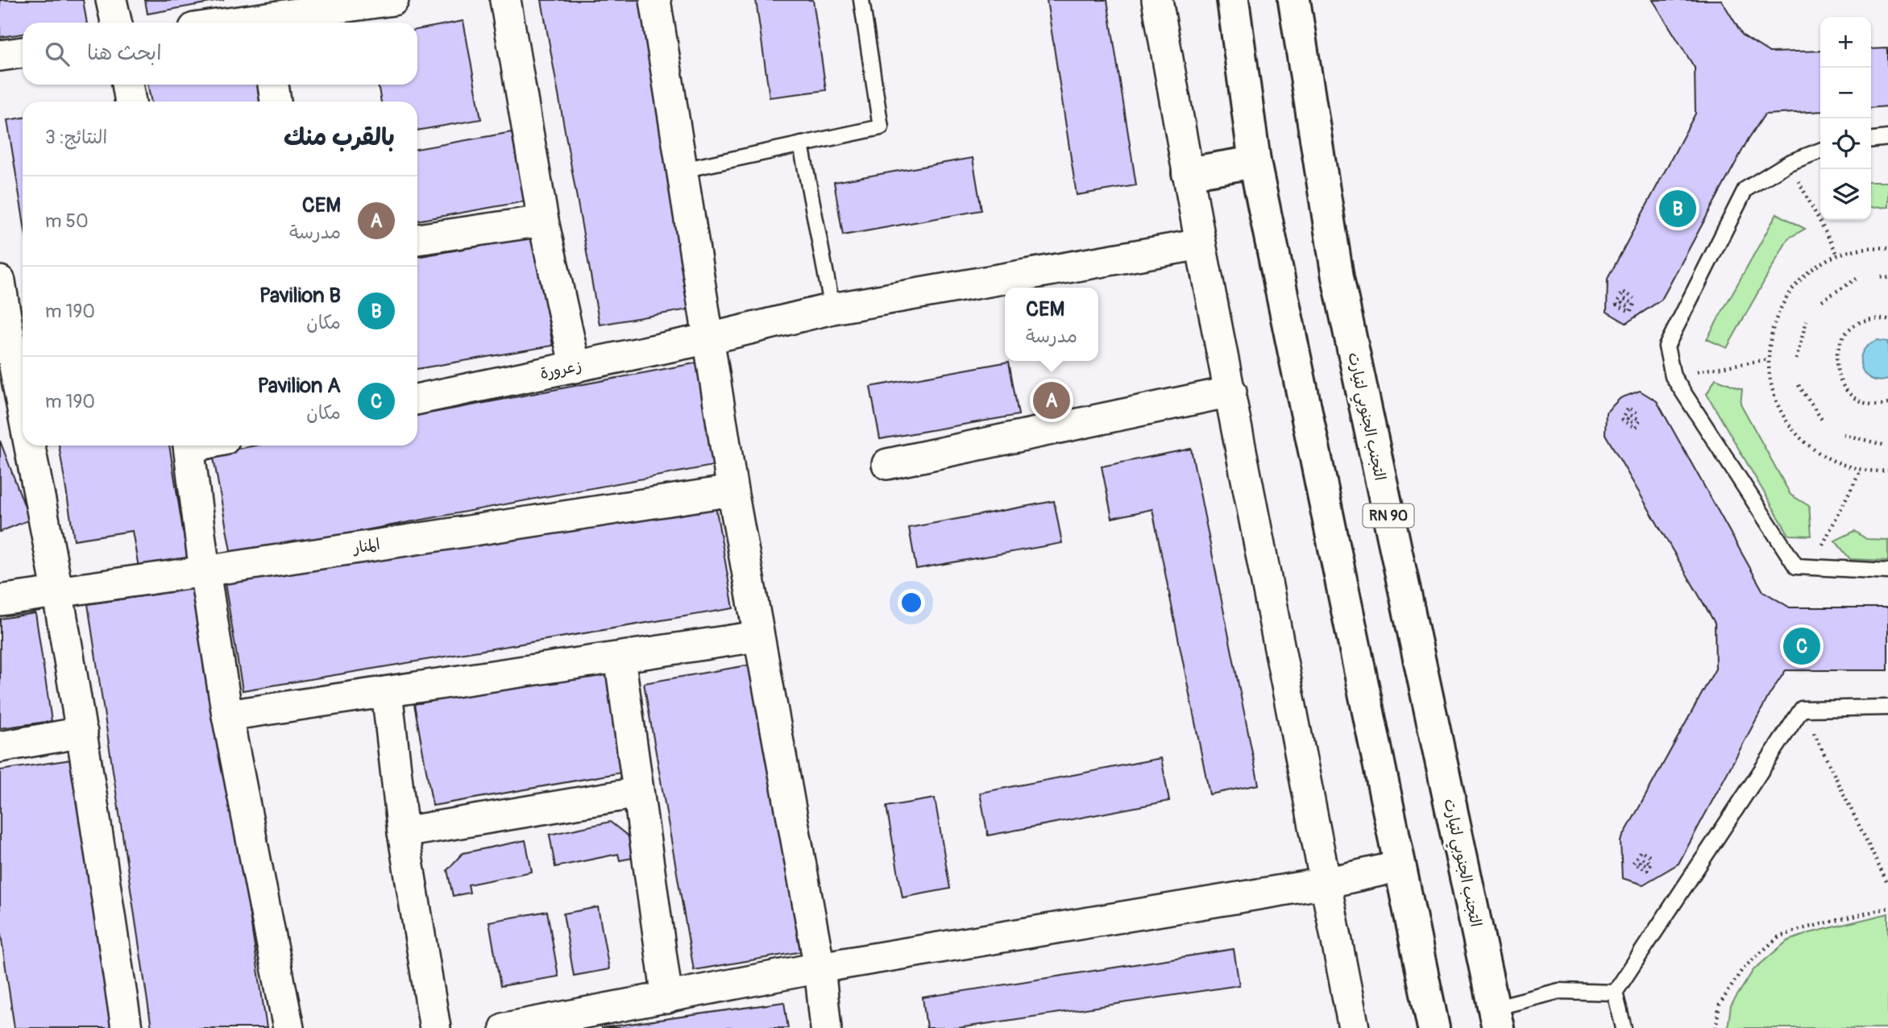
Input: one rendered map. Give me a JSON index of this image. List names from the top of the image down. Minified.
{"streets":{"highway":["التجنب الجنوبي لتيارت","RN 90"],"street":["زعرورة","المنار"]},"page":{"map_buttons":["+","−"],"search":"ابحث هنا","heading":["بالقرب منك","النتائج: 3"],"list":[{"mark":"A","name":"CEM","note":"مدرسة","value":"50 m"},{"mark":"B","name":"Pavilion B","note":"مكان","value":"190 m"},{"mark":"C","name":"Pavilion A","note":"مكان","value":"190 m"}],"pins":["B","A","C"],"popup":["CEM","مدرسة"]}}
